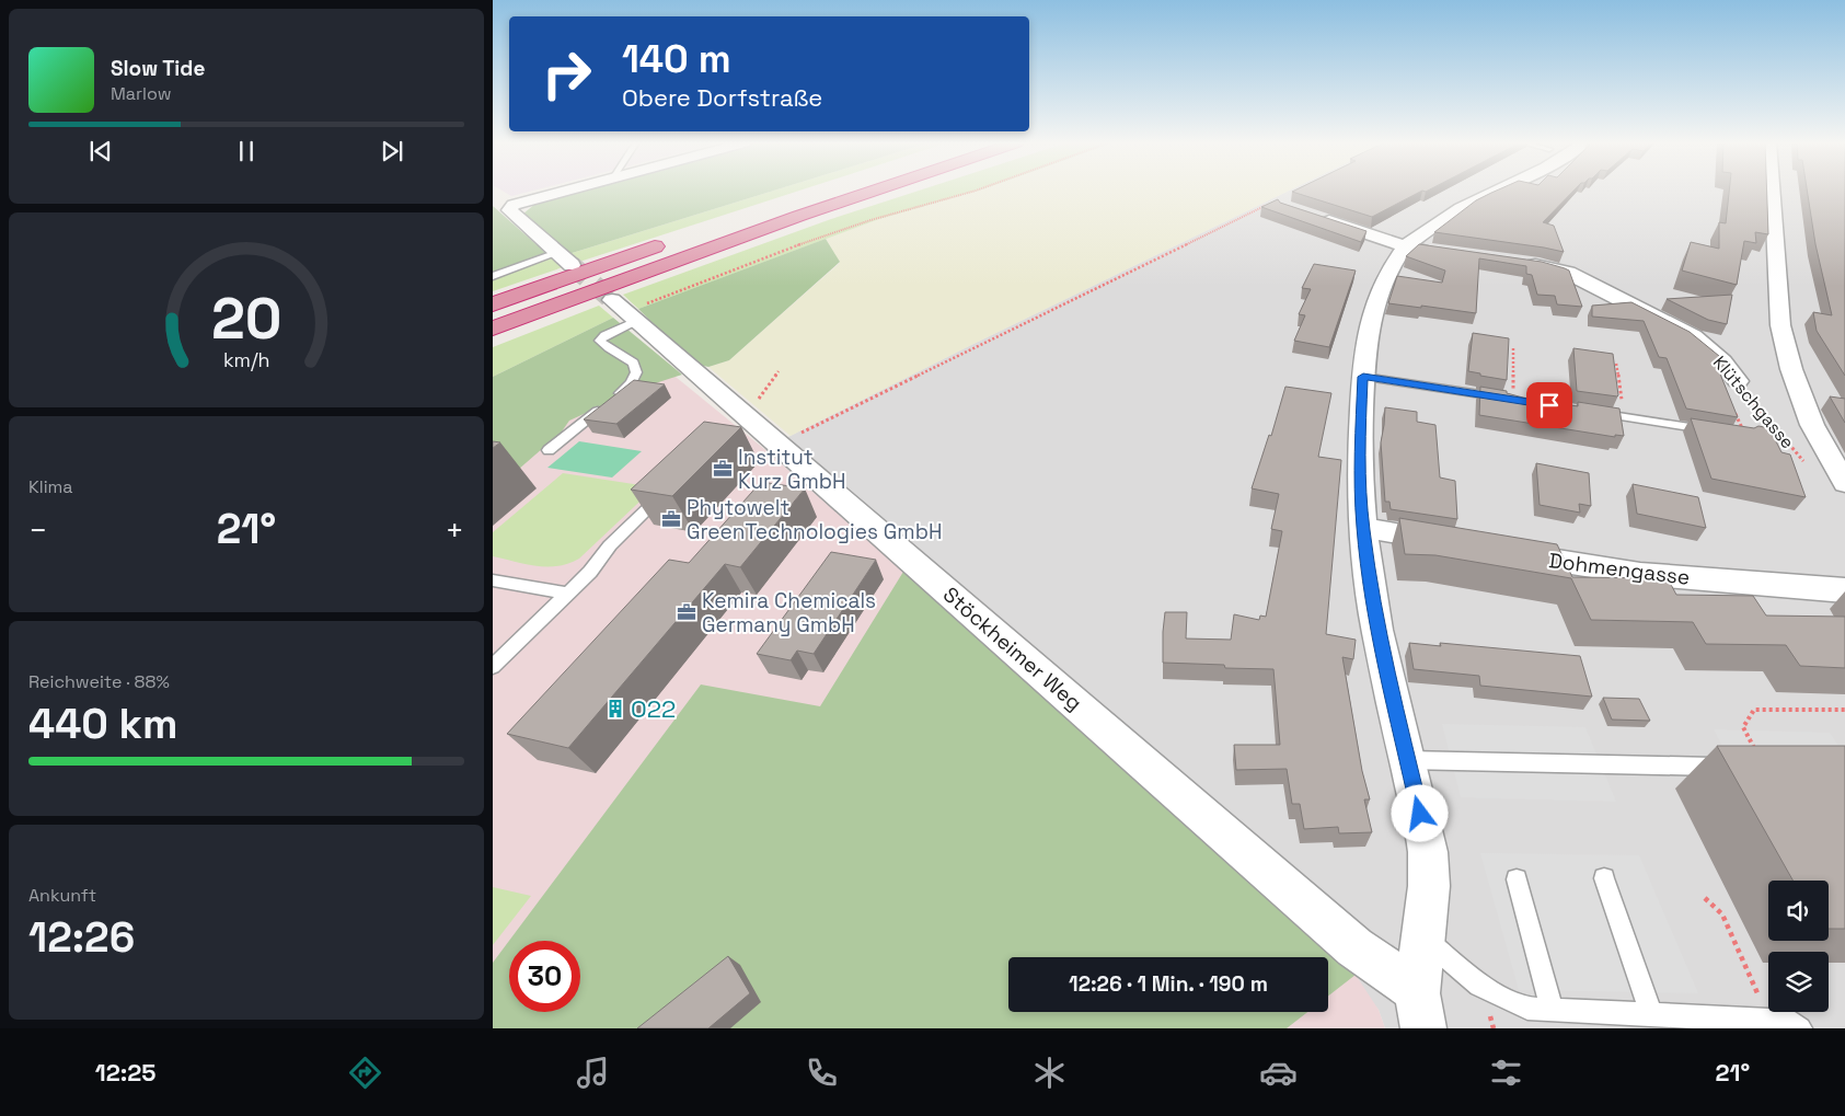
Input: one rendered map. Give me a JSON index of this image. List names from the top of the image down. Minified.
{"streets":{"street":["Klütschgasse","Dohmengasse","Stöckheimer Weg"]},"places":{"office":["Institut Kurz GmbH","Phytowelt GreenTechnologies GmbH","Kemira Chemicals Germany GmbH"],"building":["O22"]},"page":{"turn":["140 m","Obere Dorfstraße"],"song":["Slow Tide","Marlow"],"tile":["Klima",["Reichweite · 88%","440 km"],["Ankunft","12:26"]],"heat":["−","21°","+"],"limit":"30","trip":"12:26 · 1 Min. · 190 m","tabs":["12:25","21°"],"gauge":["20","km/h"]}}
